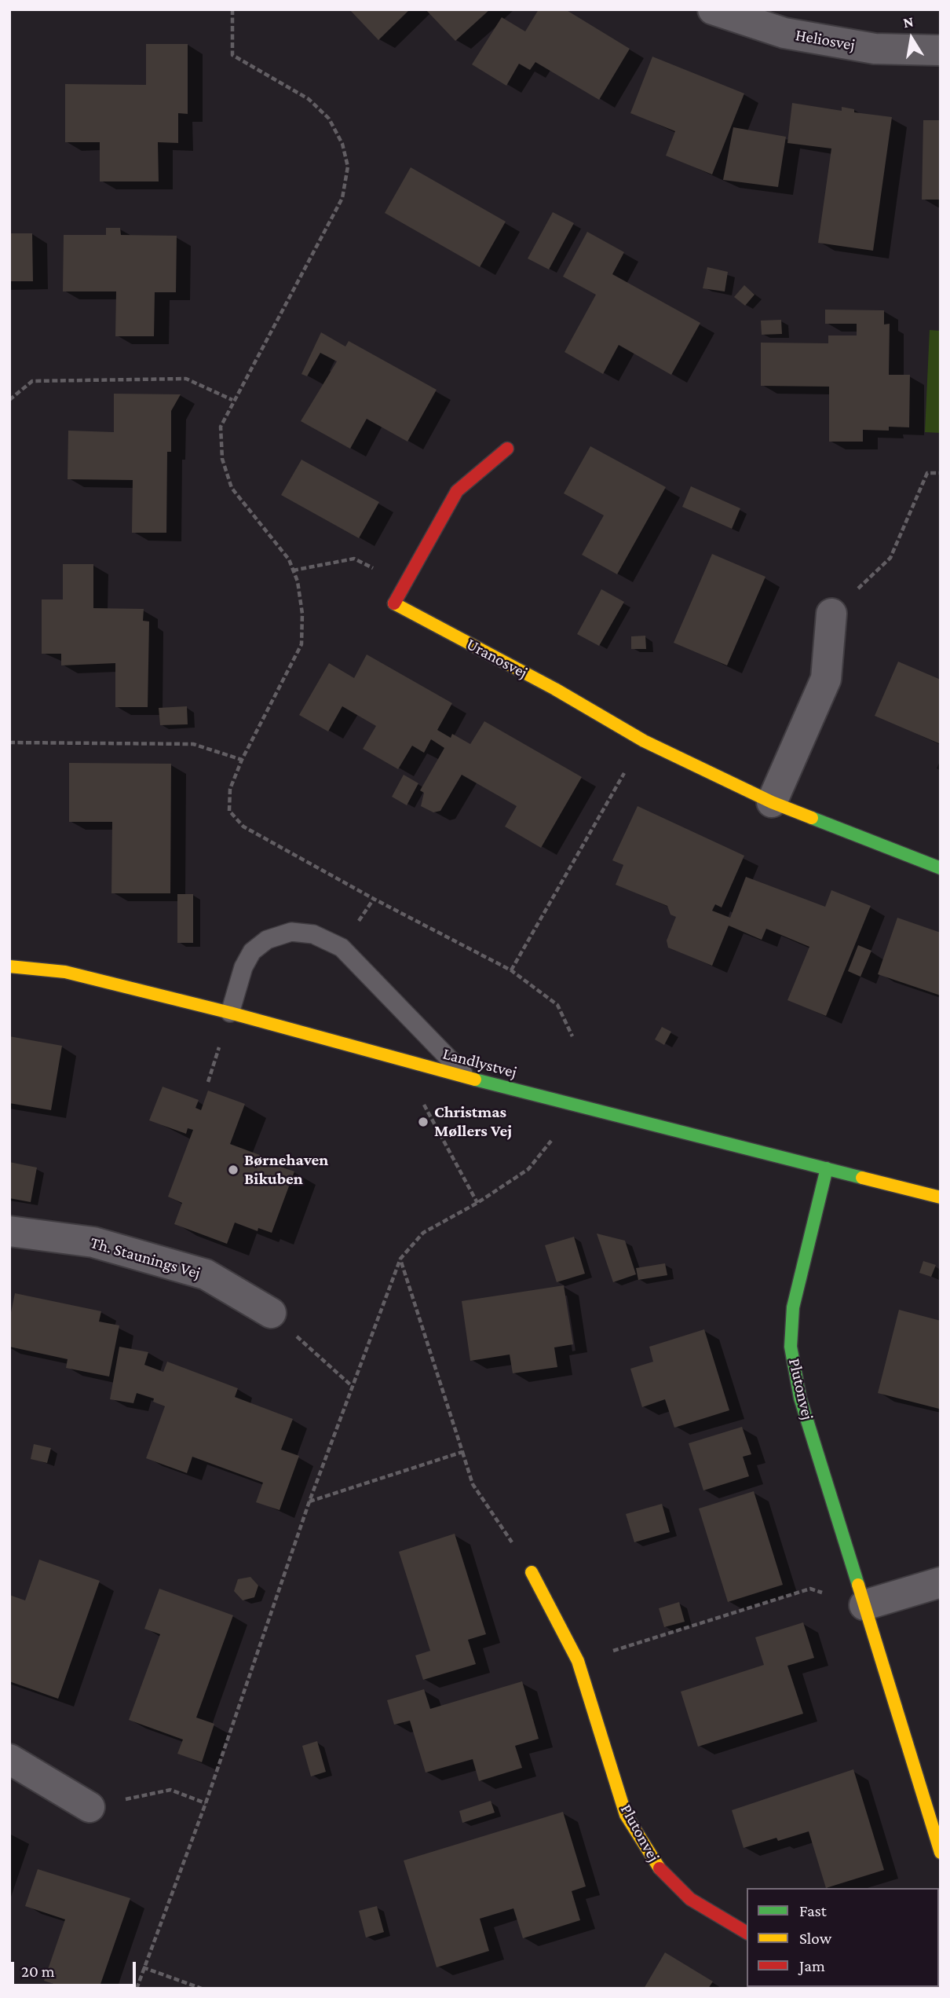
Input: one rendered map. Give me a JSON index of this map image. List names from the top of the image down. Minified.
{"streets":{"street":["Heliosvej","Uranosvej","Landlystvej","Th. Staunings Vej","Plutonvej"]},"crossings":[["Landlystvej","Plutonvej"]],"places":["Christmas Møllers Vej","Børnehaven Bikuben"],"legend":["Fast","Slow","Jam"],"scale_bar":"20 m","north":"top"}
